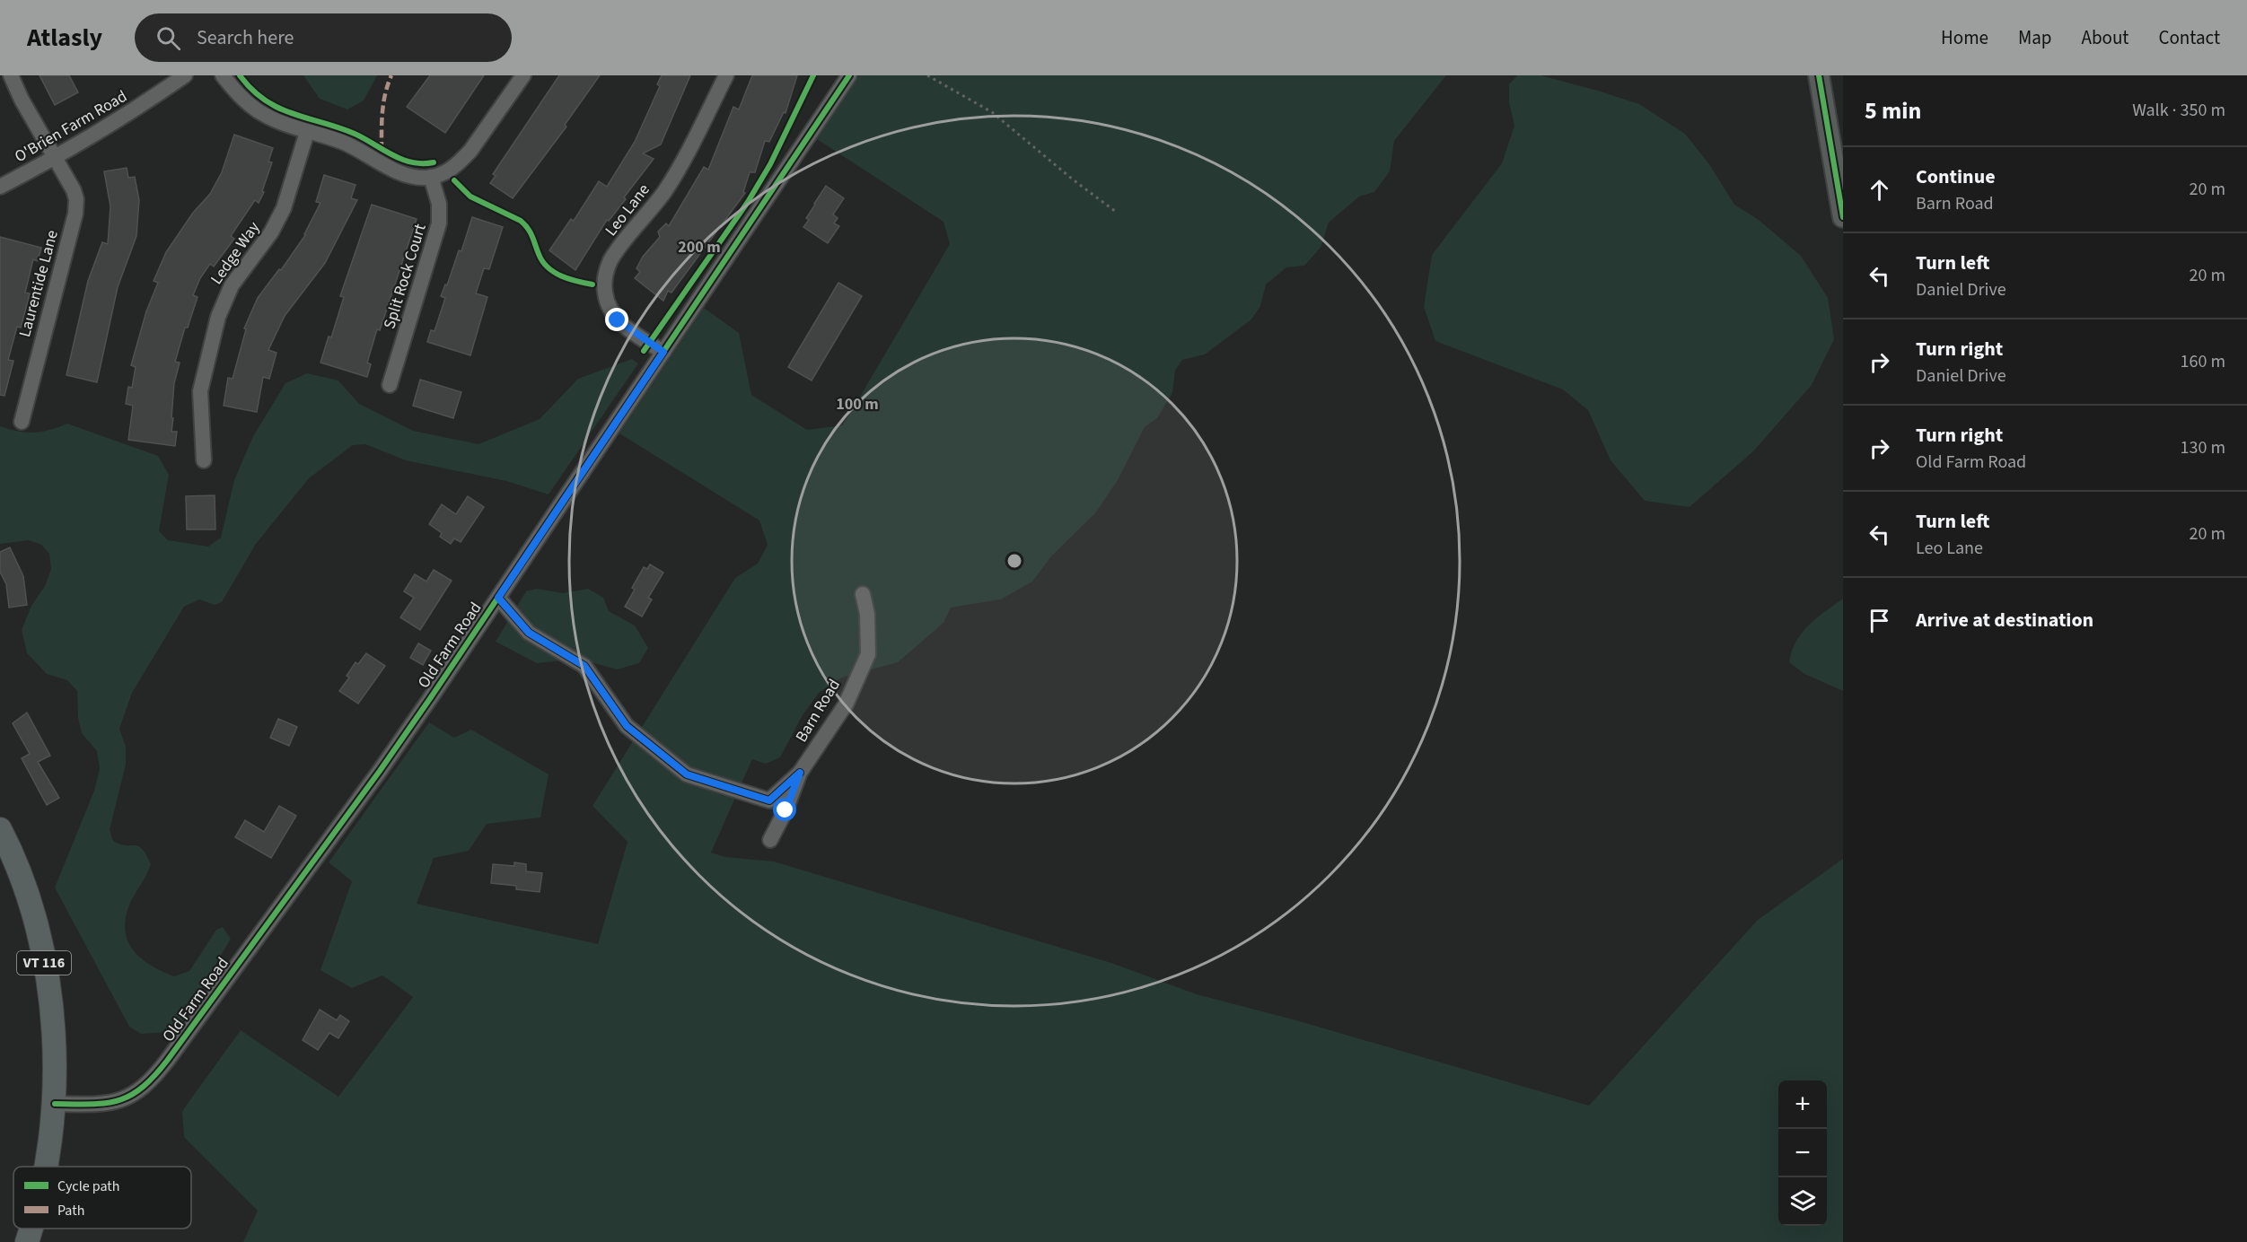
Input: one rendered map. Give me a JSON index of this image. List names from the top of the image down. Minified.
{"streets":{"main road":["VT 116"],"street":["O'Brien Farm Road","Leo Lane","Ledge Way","Split Rock Court","Laurentide Lane","Old Farm Road","Barn Road"]},"crossings":[["O'Brien Farm Road","Laurentide Lane"],["Leo Lane","Old Farm Road"],["Old Farm Road","VT 116"]],"legend":["Cycle path","Path"],"page":{"header":"Atlasly","search":"Search here","nav":["Home","Map","About","Contact"],"heading":["5 min","Walk · 350 m"],"list":[["Continue","Barn Road","20 m"],["Turn left","Daniel Drive","20 m"],["Turn right","Daniel Drive","160 m"],["Turn right","Old Farm Road","130 m"],["Turn left","Leo Lane","20 m"],"Arrive at destination"],"map_buttons":["+","−"]},"rings":["200 m","100 m"]}
